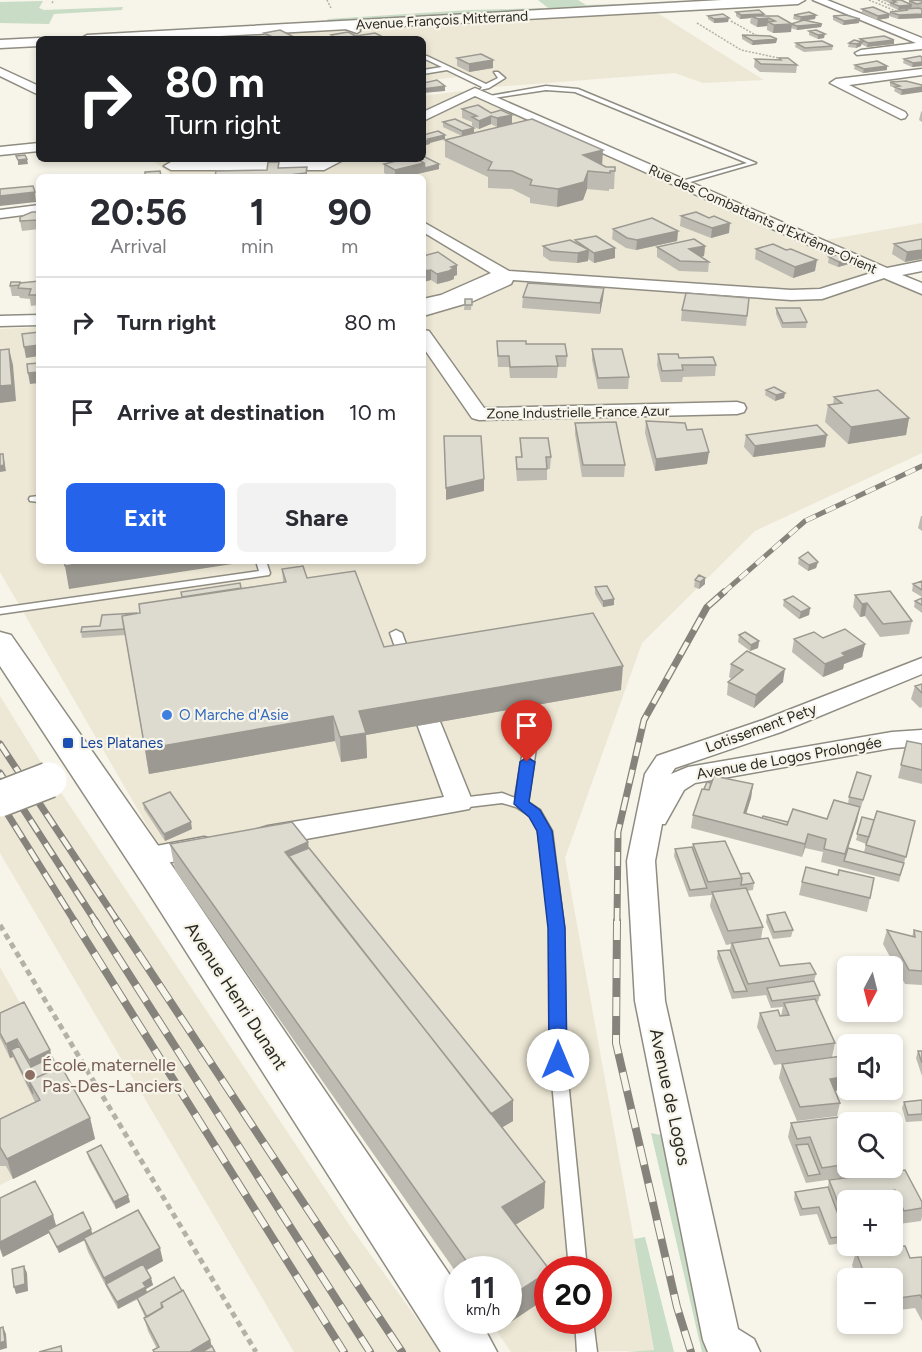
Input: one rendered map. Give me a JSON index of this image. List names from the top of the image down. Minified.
{"streets":{"main road":["Avenue François Mitterrand","Avenue Henri Dunant"],"street":["Rue des Combattants d'Extrême-Orient","Zone Industrielle France Azur","Lotissement Pety","Avenue de Logos Prolongée","Avenue de Logos"]},"crossings":[["Lotissement Pety","Avenue de Logos Prolongée"],["Lotissement Pety","Avenue de Logos"],["Avenue de Logos Prolongée","Avenue de Logos"]],"places":{"other":["O Marche d'Asie","École maternelle Pas-Des-Lanciers"],"transit":["Les Platanes"]},"north":"bottom","page":{"turn":["80 m","Turn right"],"eta":["20:56","Arrival","1","min","90","m"],"list":[{"name":"Turn right","value":"80 m"},{"name":"Arrive at destination","value":"10 m"}],"buttons":["Exit","Share"],"map_buttons":["+","−"],"speed":"11 km/h","limit":"20"}}
